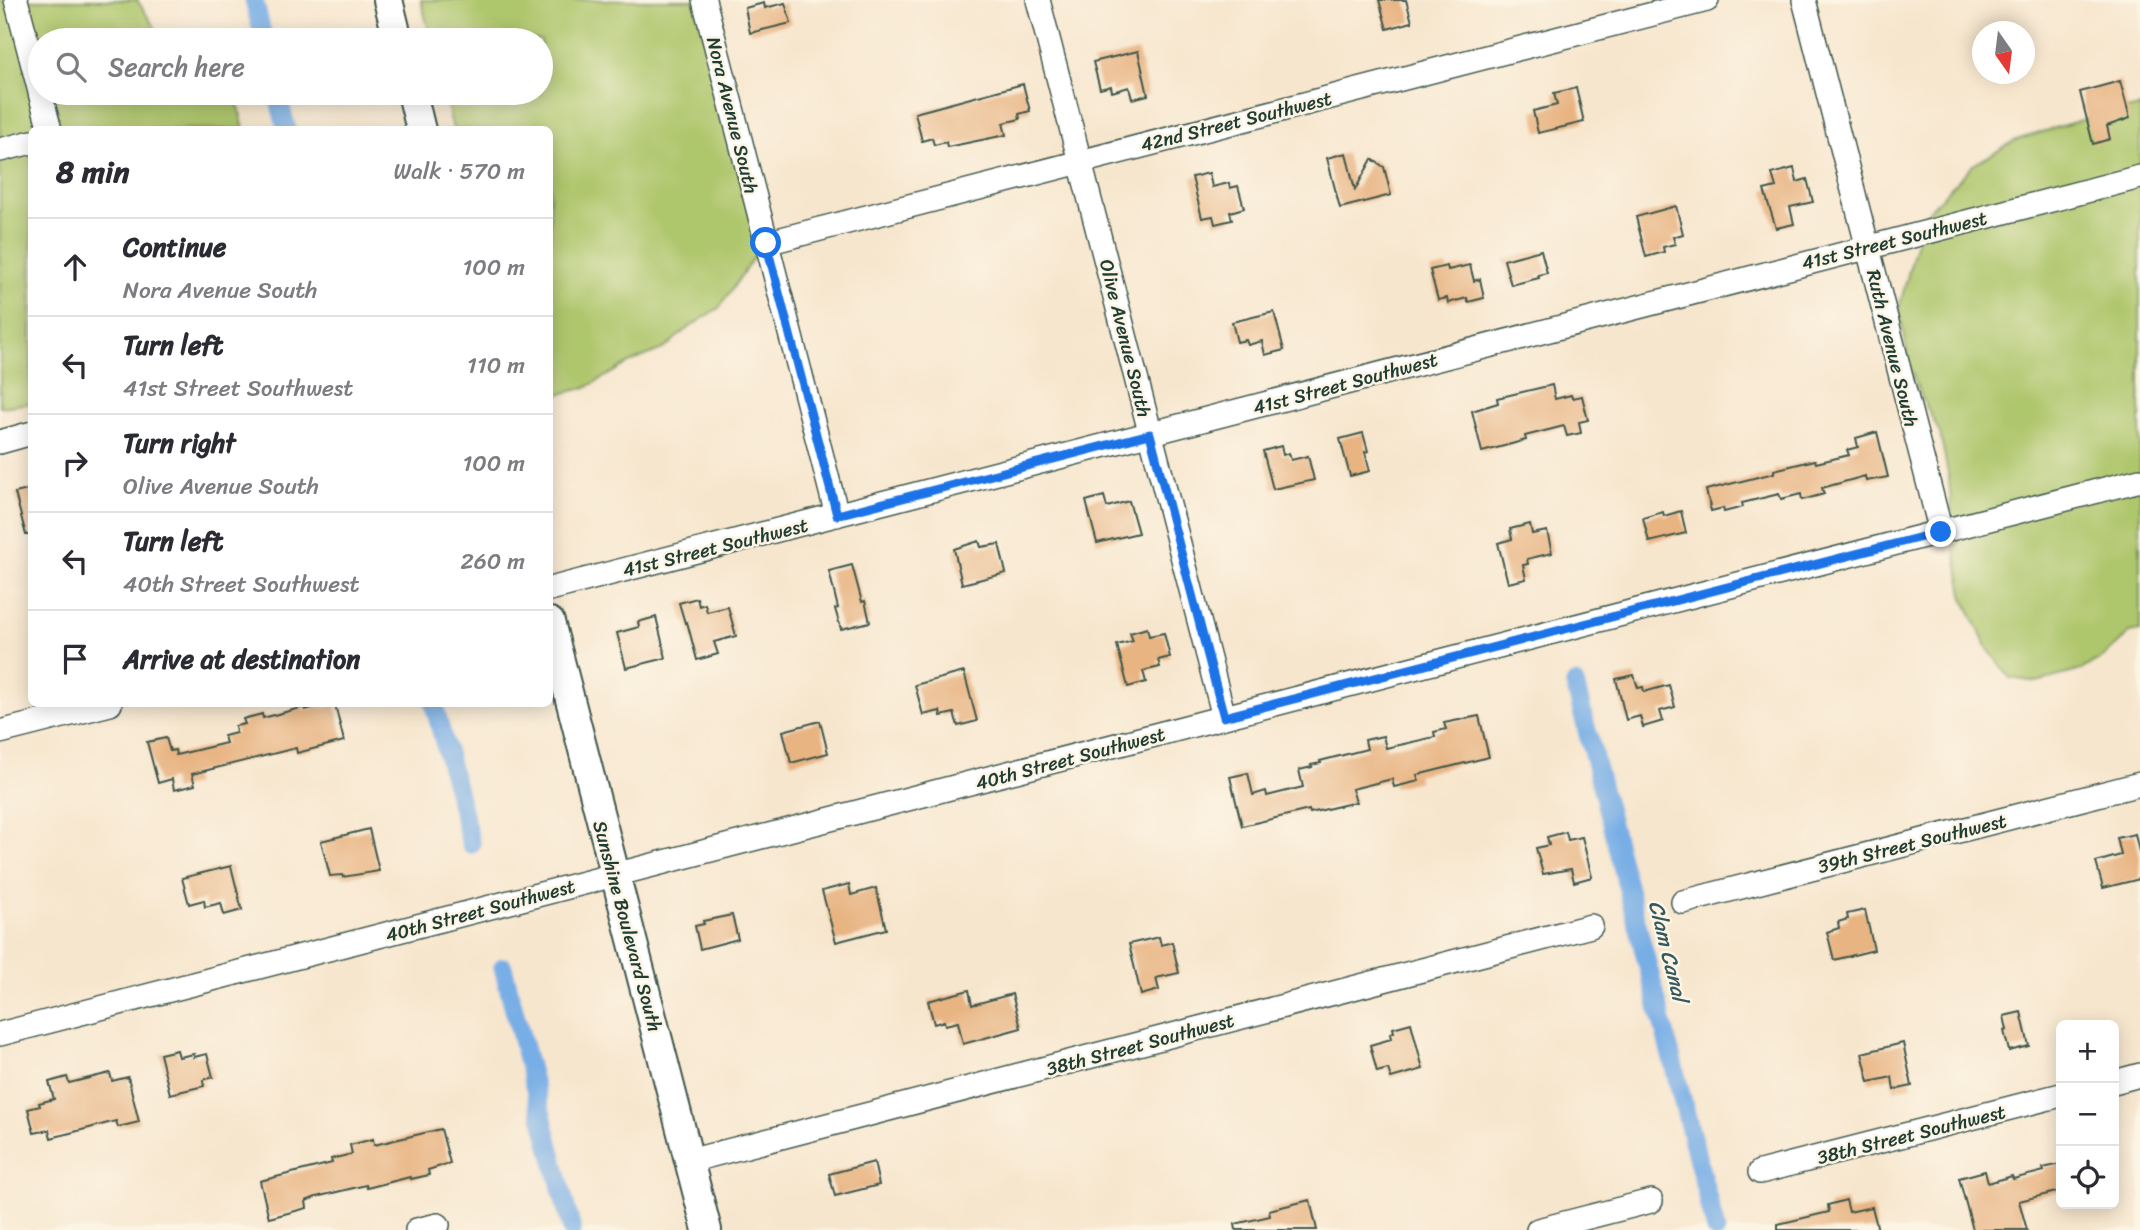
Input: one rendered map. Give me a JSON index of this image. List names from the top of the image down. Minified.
{"streets":{"street":["Nora Avenue South","42nd Street Southwest","41st Street Southwest","Olive Avenue South","Ruth Avenue South","40th Street Southwest","39th Street Southwest","Sunshine Boulevard South","38th Street Southwest"]},"crossings":[["Nora Avenue South","42nd Street Southwest"],["Nora Avenue South","41st Street Southwest"],["42nd Street Southwest","Olive Avenue South"],["41st Street Southwest","Olive Avenue South"],["41st Street Southwest","Ruth Avenue South"],["Olive Avenue South","40th Street Southwest"],["Ruth Avenue South","40th Street Southwest"],["40th Street Southwest","Sunshine Boulevard South"],["Sunshine Boulevard South","38th Street Southwest"]],"water":["Clam Canal"],"north":"bottom","page":{"search":"Search here","heading":["8 min","Walk · 570 m"],"list":[["Continue","Nora Avenue South","100 m"],["Turn left","41st Street Southwest","110 m"],["Turn right","Olive Avenue South","100 m"],["Turn left","40th Street Southwest","260 m"],"Arrive at destination"],"map_buttons":["+","−"]}}
